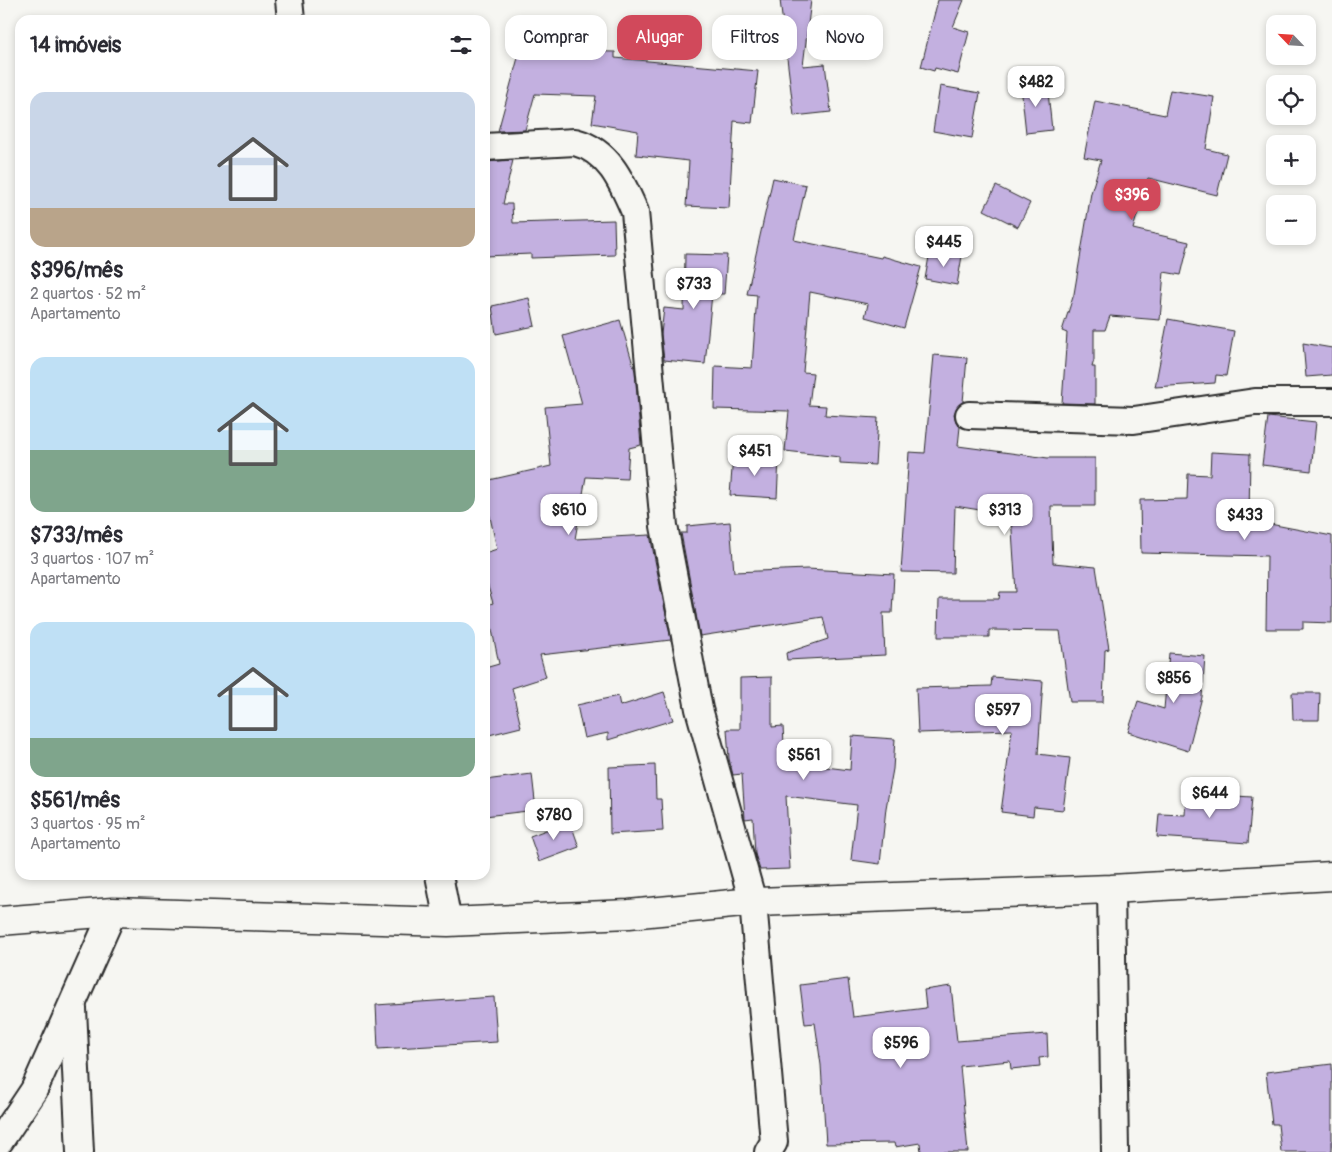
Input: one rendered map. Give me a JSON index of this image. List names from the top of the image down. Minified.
{"north":"top left","page":{"map_buttons":["+","−"],"chip":["Comprar","Alugar","Filtros","Novo"],"heading":"14 imóveis","price":["$482","$396","$445","$733","$451","$610","$313","$433","$856","$597","$561","$644","$780","$596"],"list":[{"name":"$396/mês","note":"2 quartos · 52 m² · Apartamento"},{"name":"$733/mês","note":"3 quartos · 107 m² · Apartamento"},{"name":"$561/mês","note":"3 quartos · 95 m² · Apartamento"}]}}
